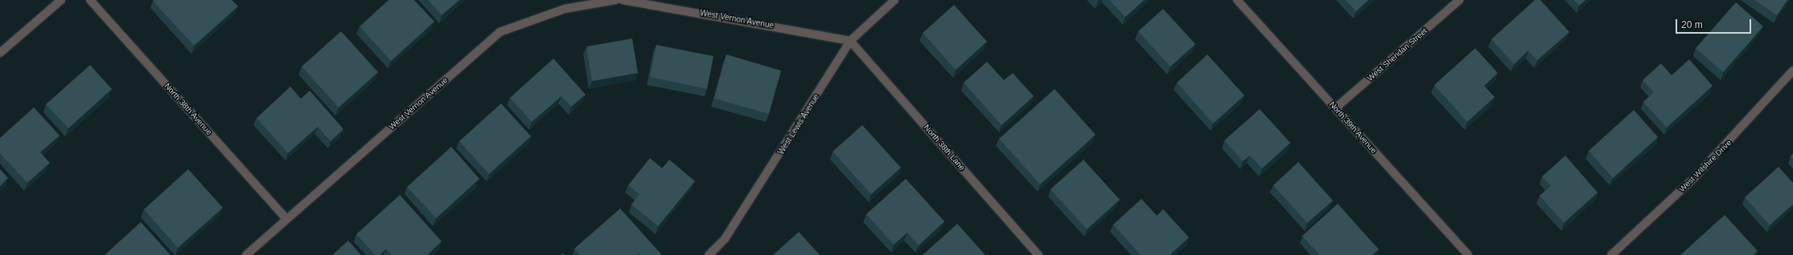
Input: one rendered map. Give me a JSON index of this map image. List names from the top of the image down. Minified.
{"streets":{"street":["West Vernon Avenue","West Sheridan Street","North 38th Avenue","West Lewis Avenue","North 39th Avenue","North 38th Lane","West Wilshire Drive"]},"crossings":[["West Vernon Avenue","North 38th Avenue"],["West Vernon Avenue","West Lewis Avenue"],["West Vernon Avenue","North 38th Lane"],["West Sheridan Street","North 39th Avenue"],["West Lewis Avenue","North 38th Lane"]],"scale_bar":"20 m"}
